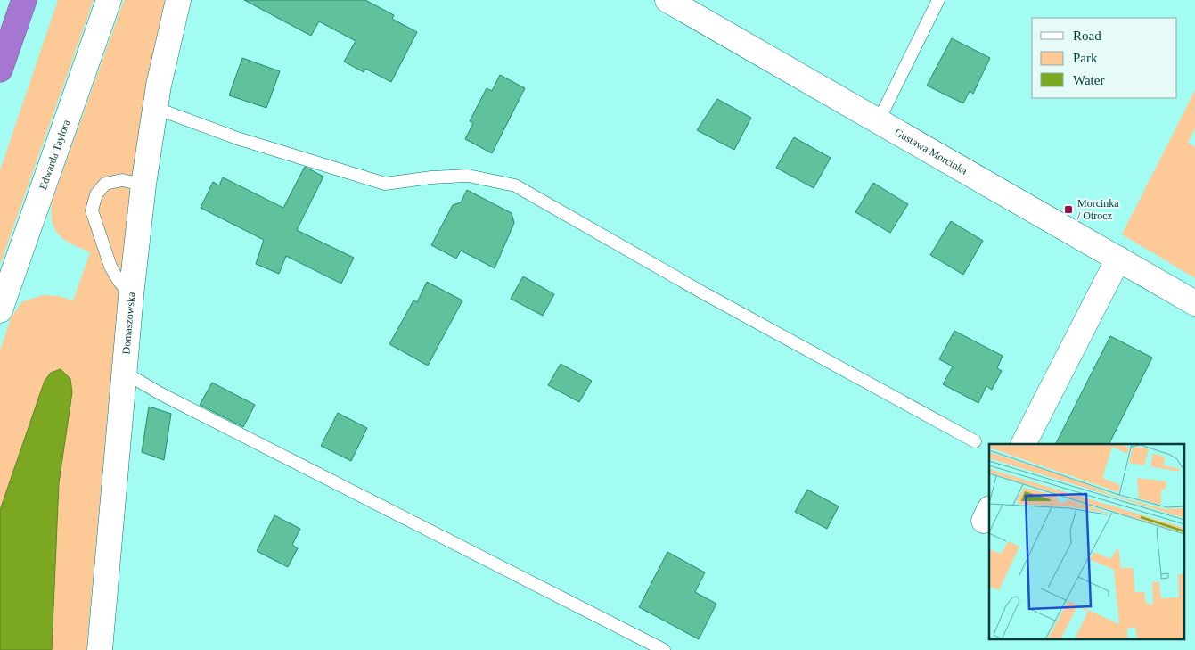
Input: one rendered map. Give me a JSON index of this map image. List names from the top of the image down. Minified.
{"streets":{"street":["Gustawa Morcinka","Edwarda Taylora","Domaszowska"]},"places":{"transit":["Morcinka / Otrocz"]},"legend":["Road","Park","Water"]}
